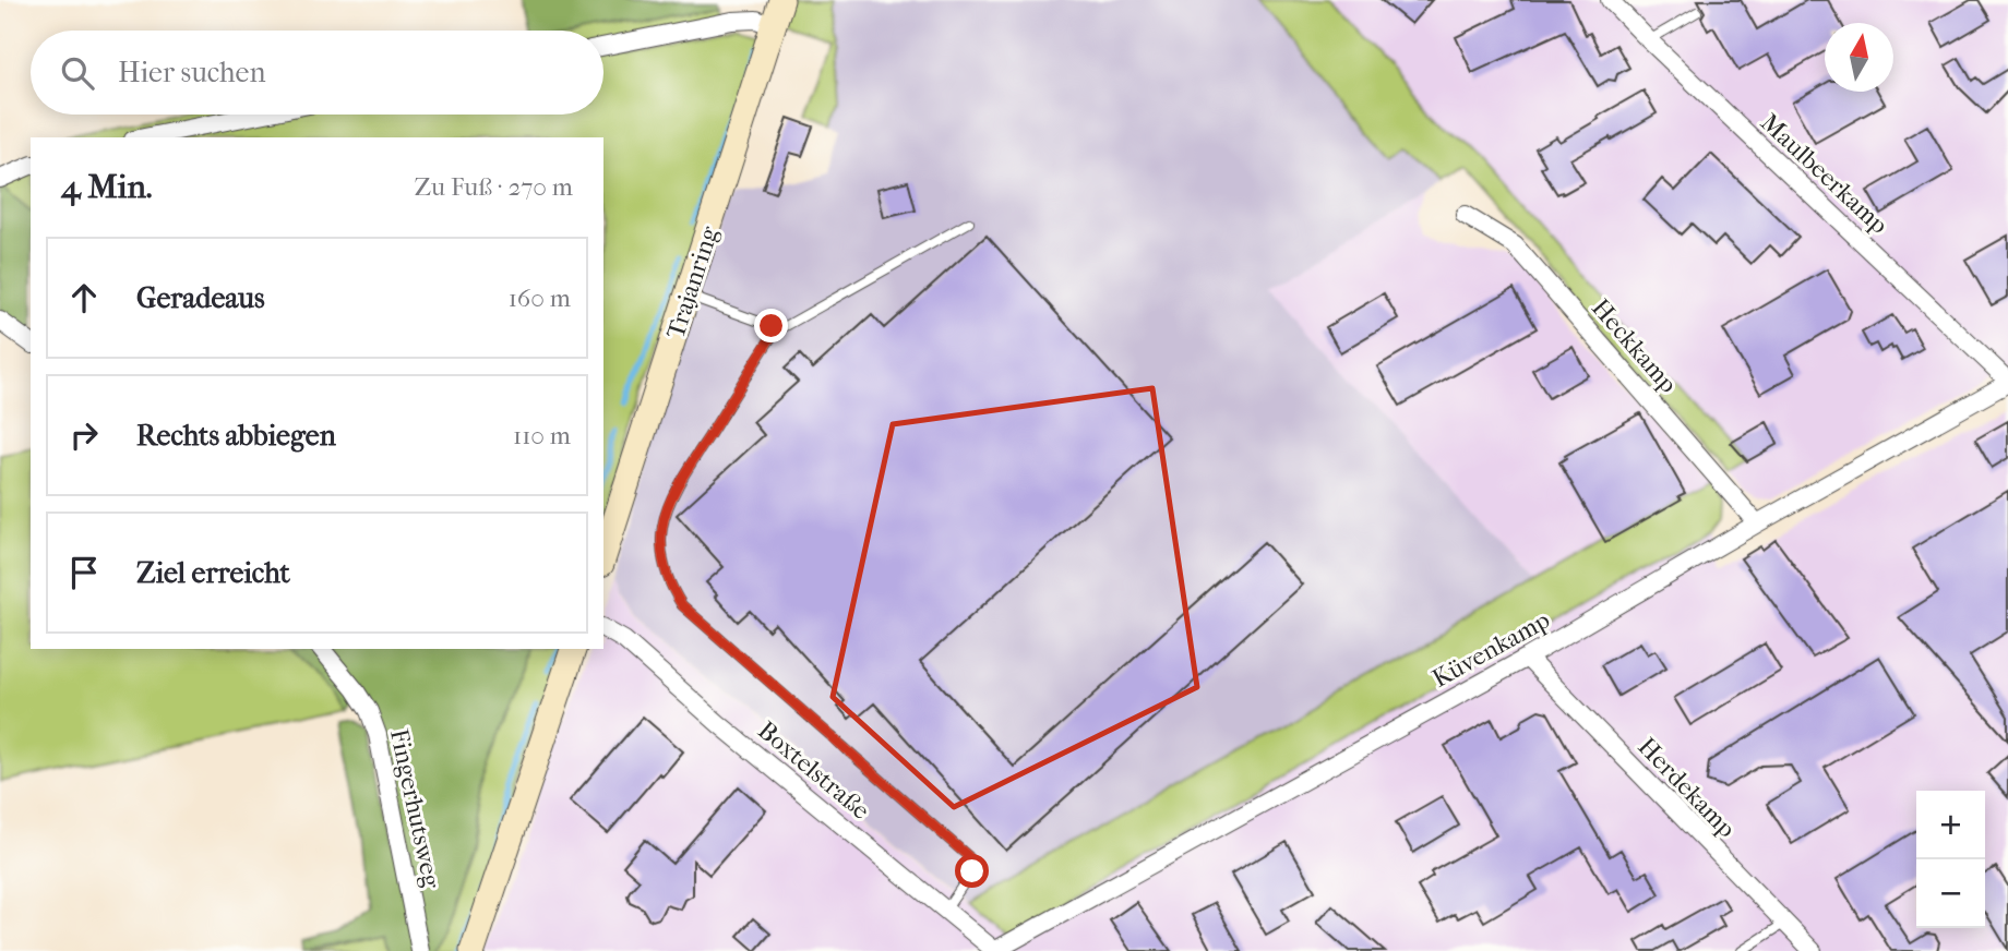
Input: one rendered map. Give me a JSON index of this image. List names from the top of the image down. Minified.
{"streets":{"main road":["Trajanring"],"street":["Maulbeerkamp","Heckkamp","Küvenkamp","Boxtelstraße","Herdekamp","Fingerhutsweg"]},"crossings":[["Maulbeerkamp","Küvenkamp"],["Heckkamp","Küvenkamp"],["Küvenkamp","Boxtelstraße"],["Küvenkamp","Herdekamp"]],"north":"top","page":{"search":"Hier suchen","heading":["4 Min.","Zu Fuß · 270 m"],"list":[["Geradeaus","160 m"],["Rechts abbiegen","110 m"],"Ziel erreicht"],"map_buttons":["+","−"]}}
